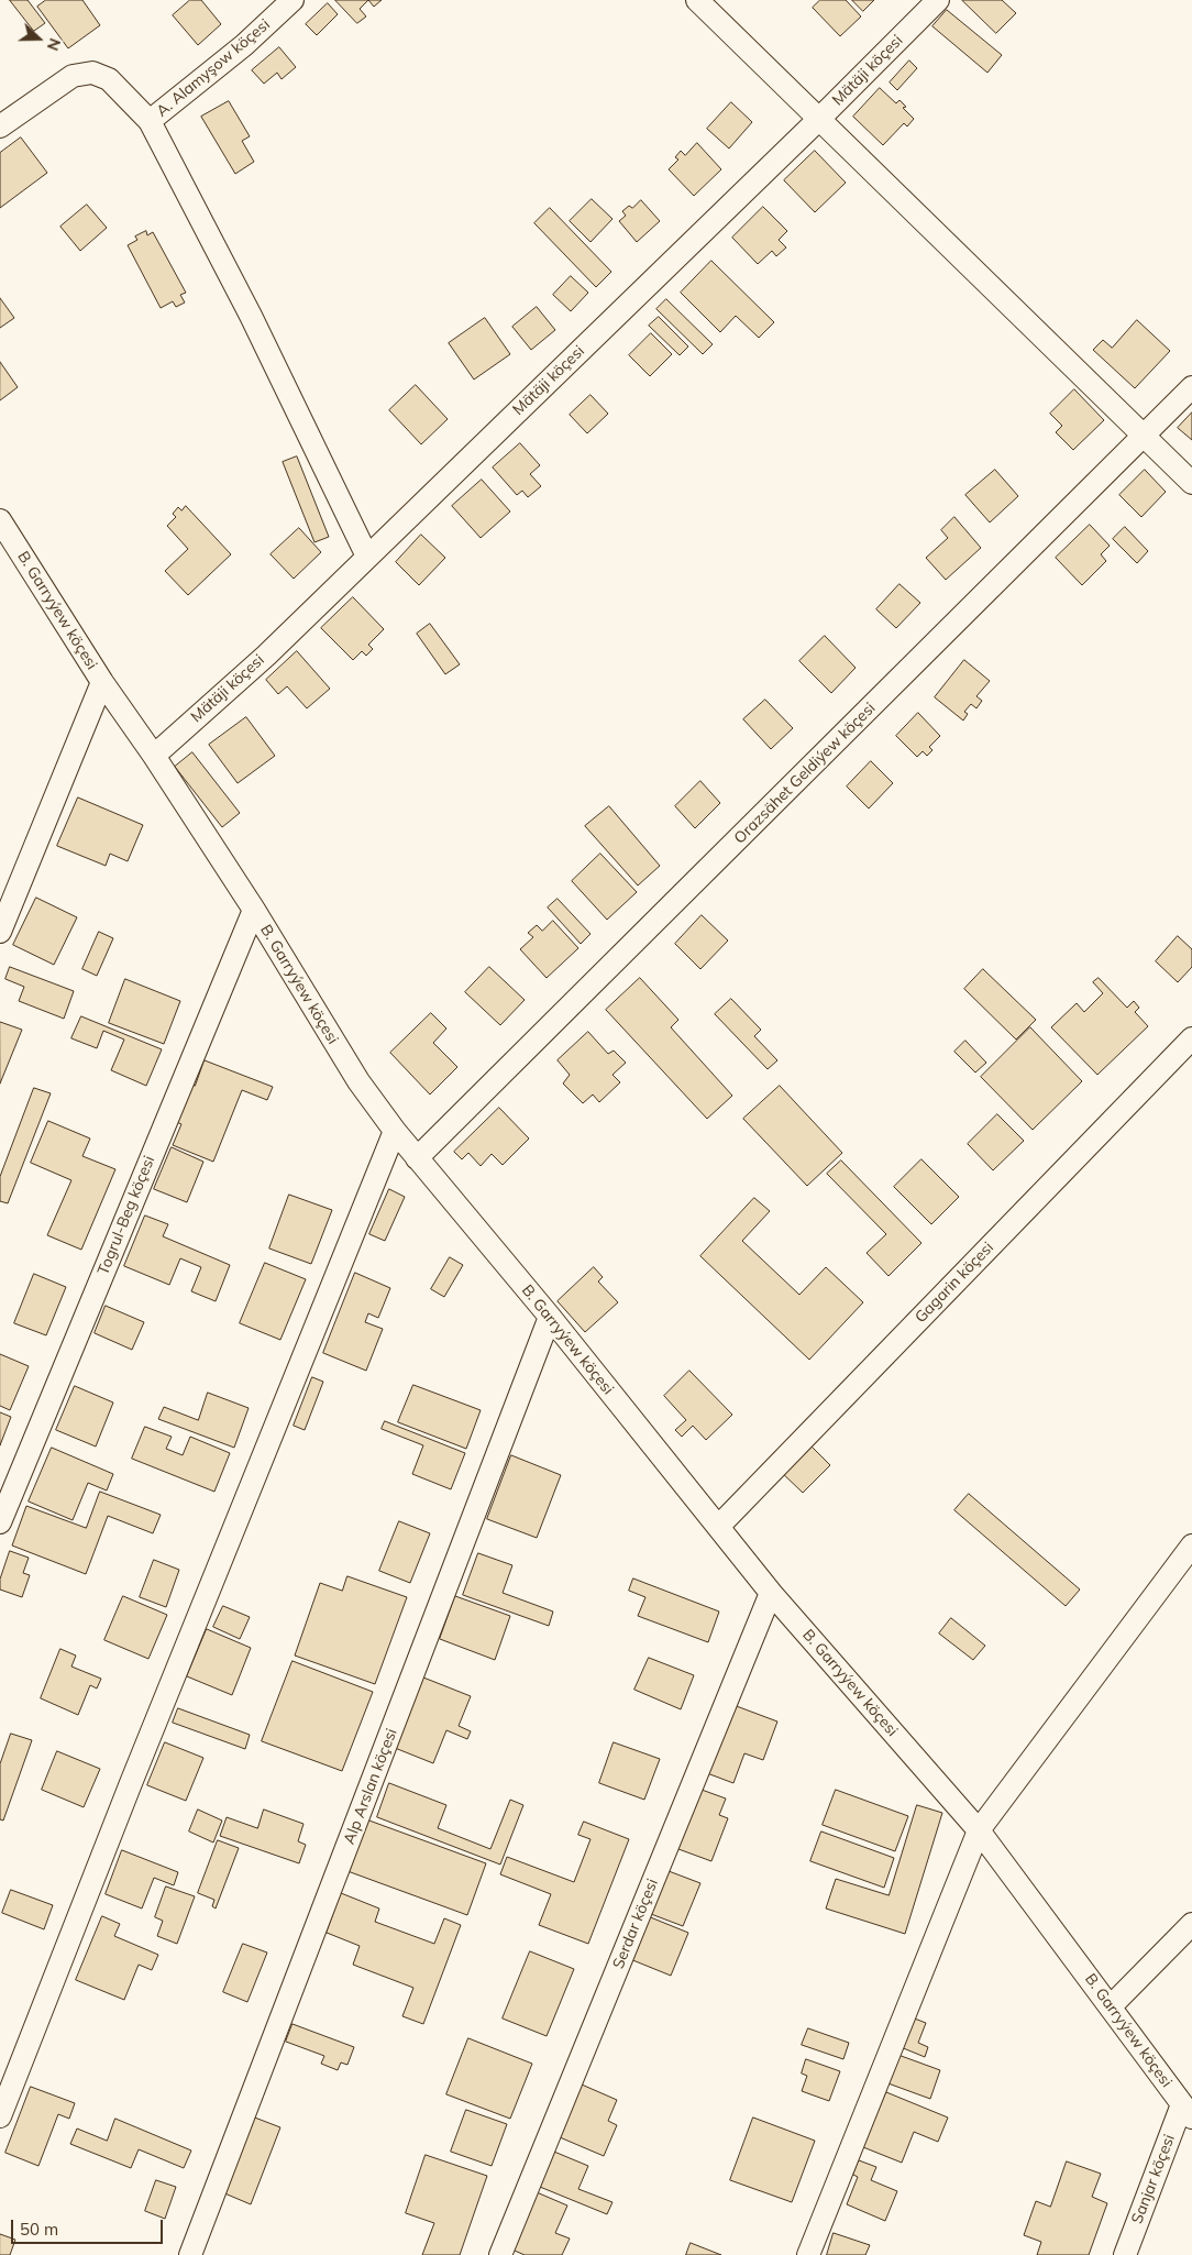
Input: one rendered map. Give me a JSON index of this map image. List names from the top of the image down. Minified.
{"streets":{"street":["A. Alamyşow köçesi","Mätäji köçesi","B. Garryýew köçesi","Orazsähet Geldiýew köçesi","Togrul-Beg köçesi","Gagarin köçesi","Alp Arslan köçesi","Serdar köçesi","Sanjar köçesi"]},"crossings":[["Mätäji köçesi","B. Garryýew köçesi"],["B. Garryýew köçesi","Orazsähet Geldiýew köçesi"],["B. Garryýew köçesi","Togrul-Beg köçesi"],["B. Garryýew köçesi","Gagarin köçesi"],["B. Garryýew köçesi","Alp Arslan köçesi"],["B. Garryýew köçesi","Serdar köçesi"],["B. Garryýew köçesi","Sanjar köçesi"]],"scale_bar":"50 m","north":"right"}
